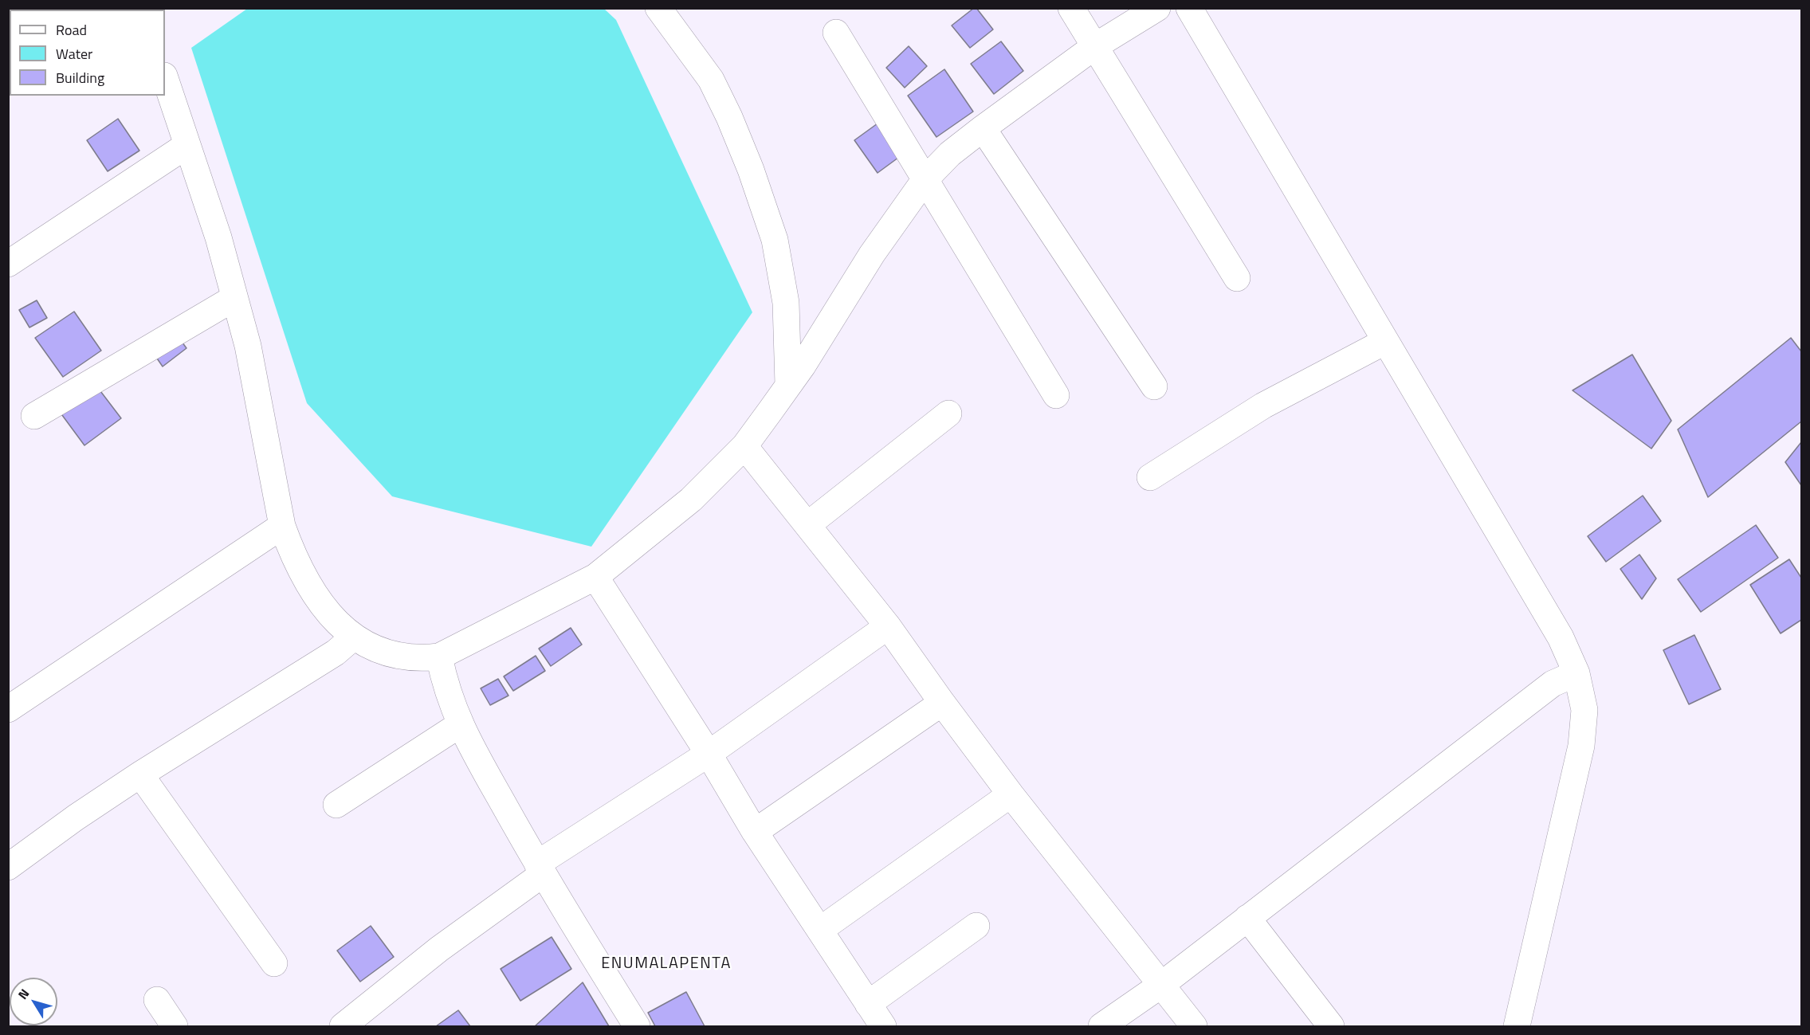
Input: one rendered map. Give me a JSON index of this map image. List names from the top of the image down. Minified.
{"districts":["ENUMALAPENTA"],"legend":["Road","Water","Building"],"north":"top left"}
